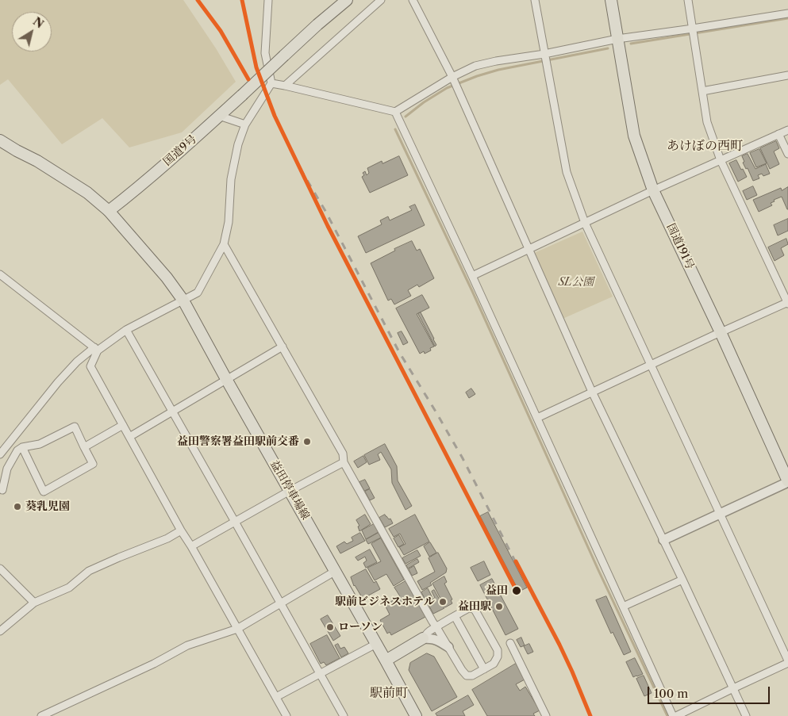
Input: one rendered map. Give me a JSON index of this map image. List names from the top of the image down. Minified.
{"streets":{"main road":["国道9号","国道191号","益田停車場線"]},"crossings":[["国道9号","益田停車場線"]],"districts":["あけぼの西町","駅前町"],"parks":["SL公園"],"places":["益田警察署益田駅前交番","葵乳児園","益田","駅前ビジネスホテル","益田駅","ローソン"],"scale_bar":"100 m","north":"top right"}
